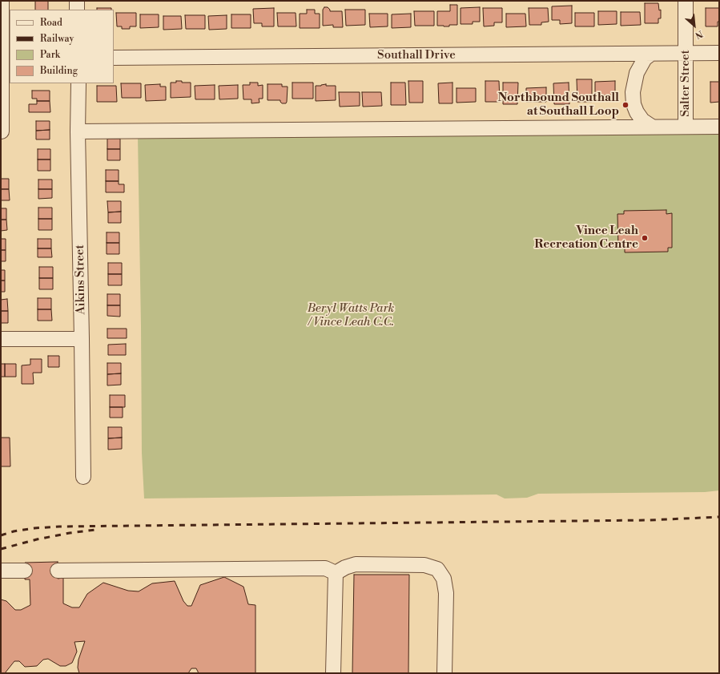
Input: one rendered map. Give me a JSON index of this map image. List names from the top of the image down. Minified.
{"streets":{"street":["Southall Drive","Salter Street","Aikins Street"]},"crossings":[["Southall Drive","Salter Street"]],"parks":["Beryl Watts Park / Vince Leah C.C."],"places":["Northbound Southall at Southall Loop","Vince Leah Recreation Centre"],"legend":["Road","Railway","Park","Building"],"north":"bottom right"}
